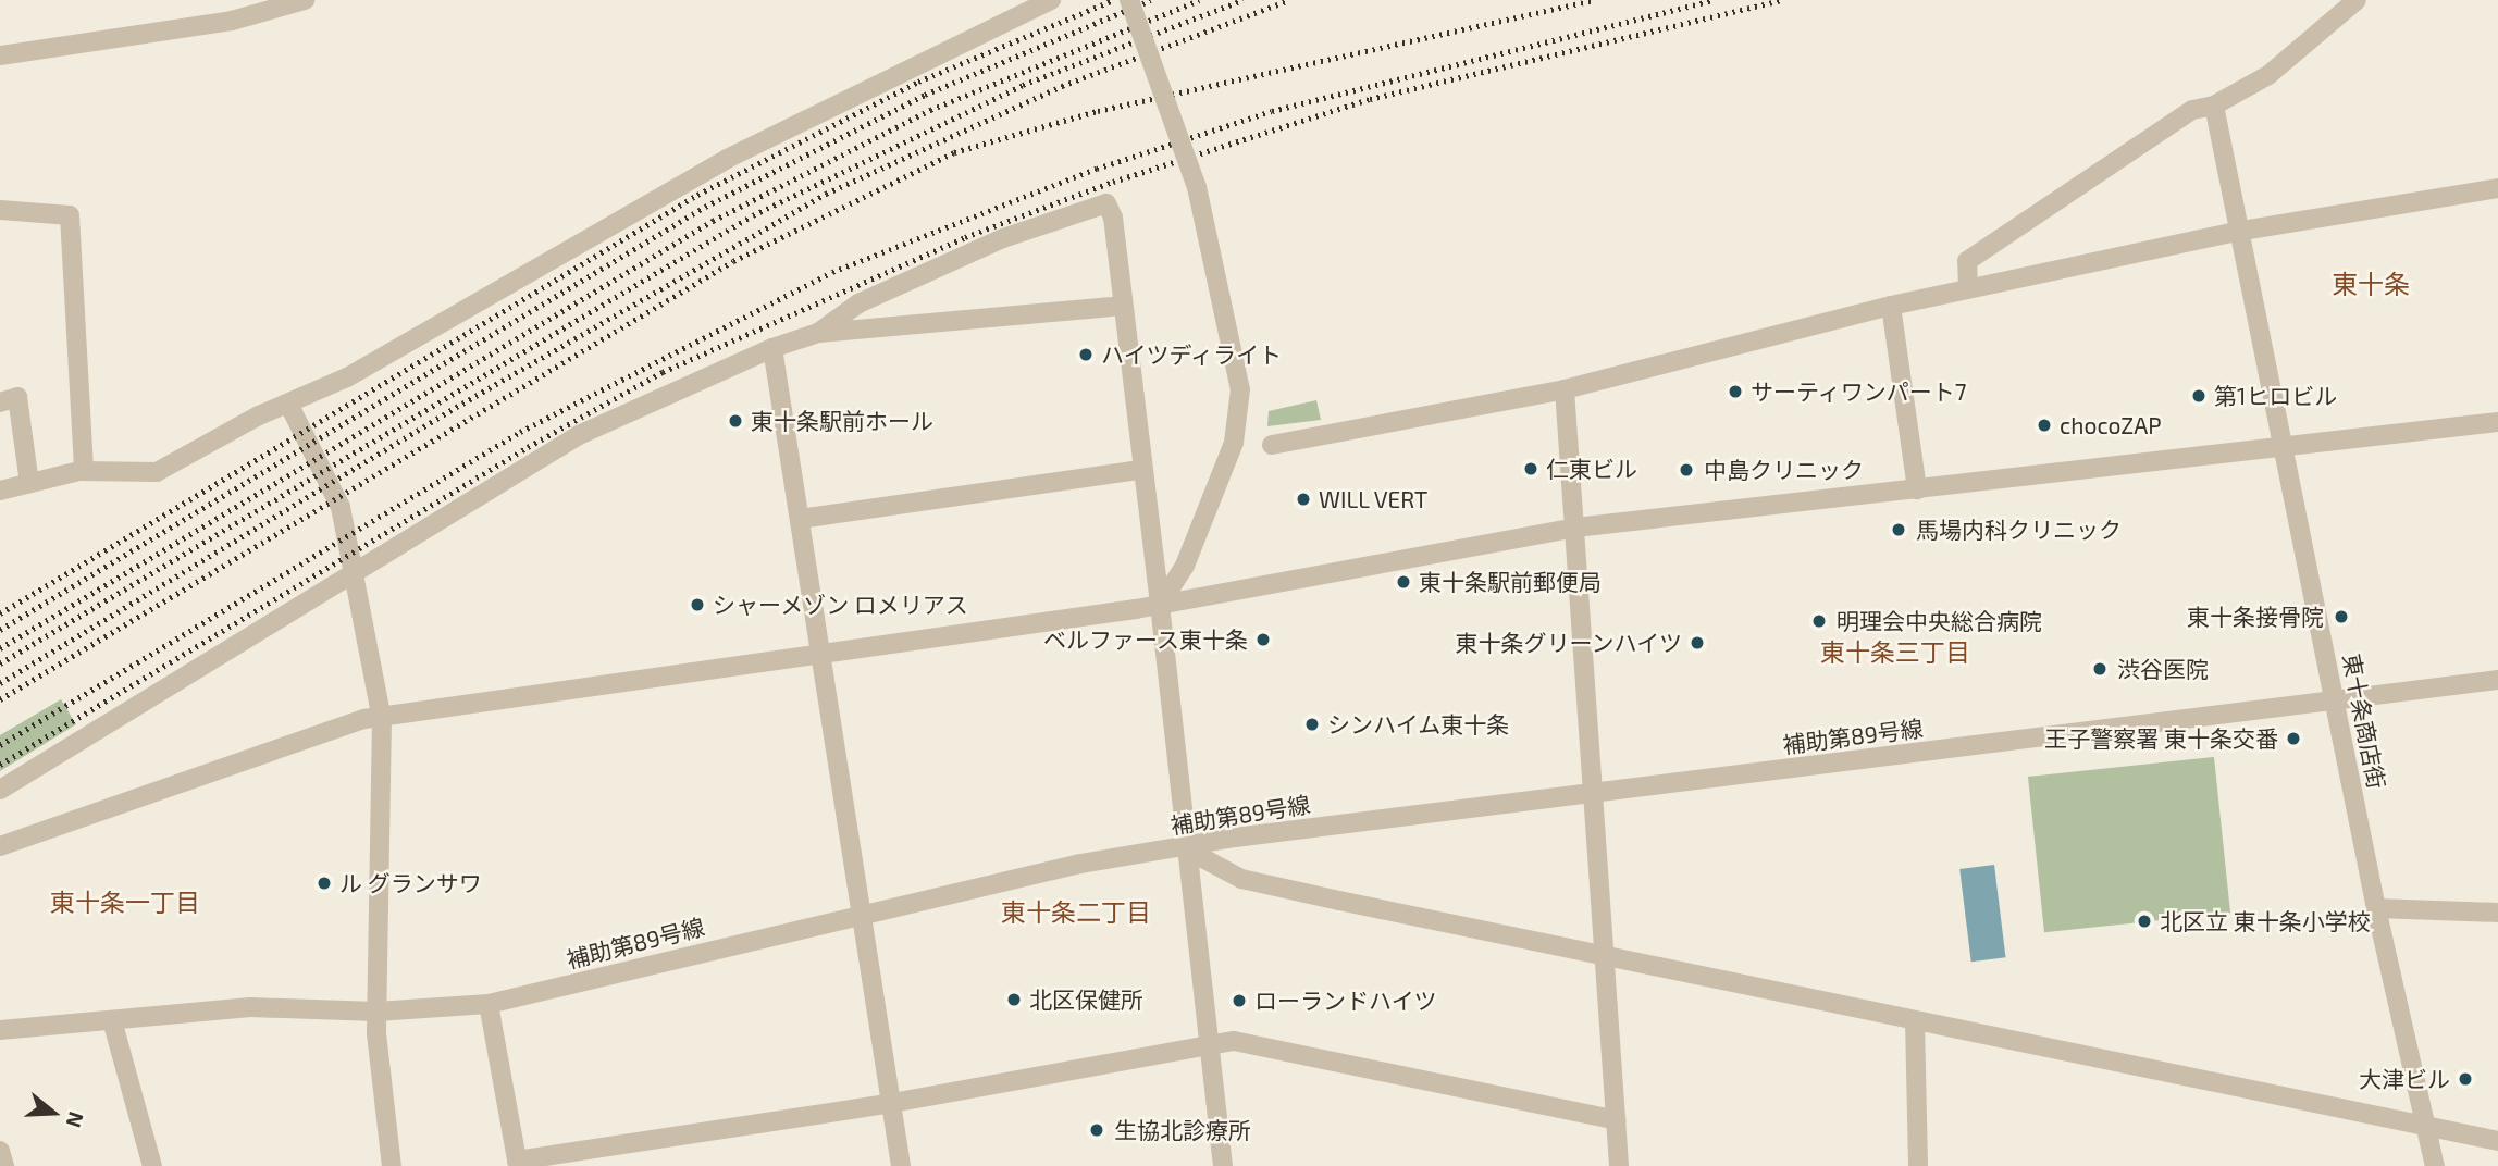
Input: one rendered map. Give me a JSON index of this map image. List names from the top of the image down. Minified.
{"streets":{"street":["東十条商店街","補助第89号線"]},"crossings":[["東十条商店街","補助第89号線"]],"districts":["東十条","東十条三丁目","東十条一丁目","東十条二丁目"],"places":["ハイツディライト","サーティワンパート7","第1ヒロビル","東十条駅前ホール","chocoZAP","仁東ビル","中島クリニック","WILL VERT","馬場内科クリニック","東十条駅前郵便局","シャーメゾン ロメリアス","東十条接骨院","明理会中央総合病院","ベルファース東十条","東十条グリーンハイツ","渋谷医院","シンハイム東十条","王子警察署 東十条交番","ル グランサワ","北区立 東十条小学校","北区保健所","ローランドハイツ","大津ビル","生協北診療所"],"north":"right"}
